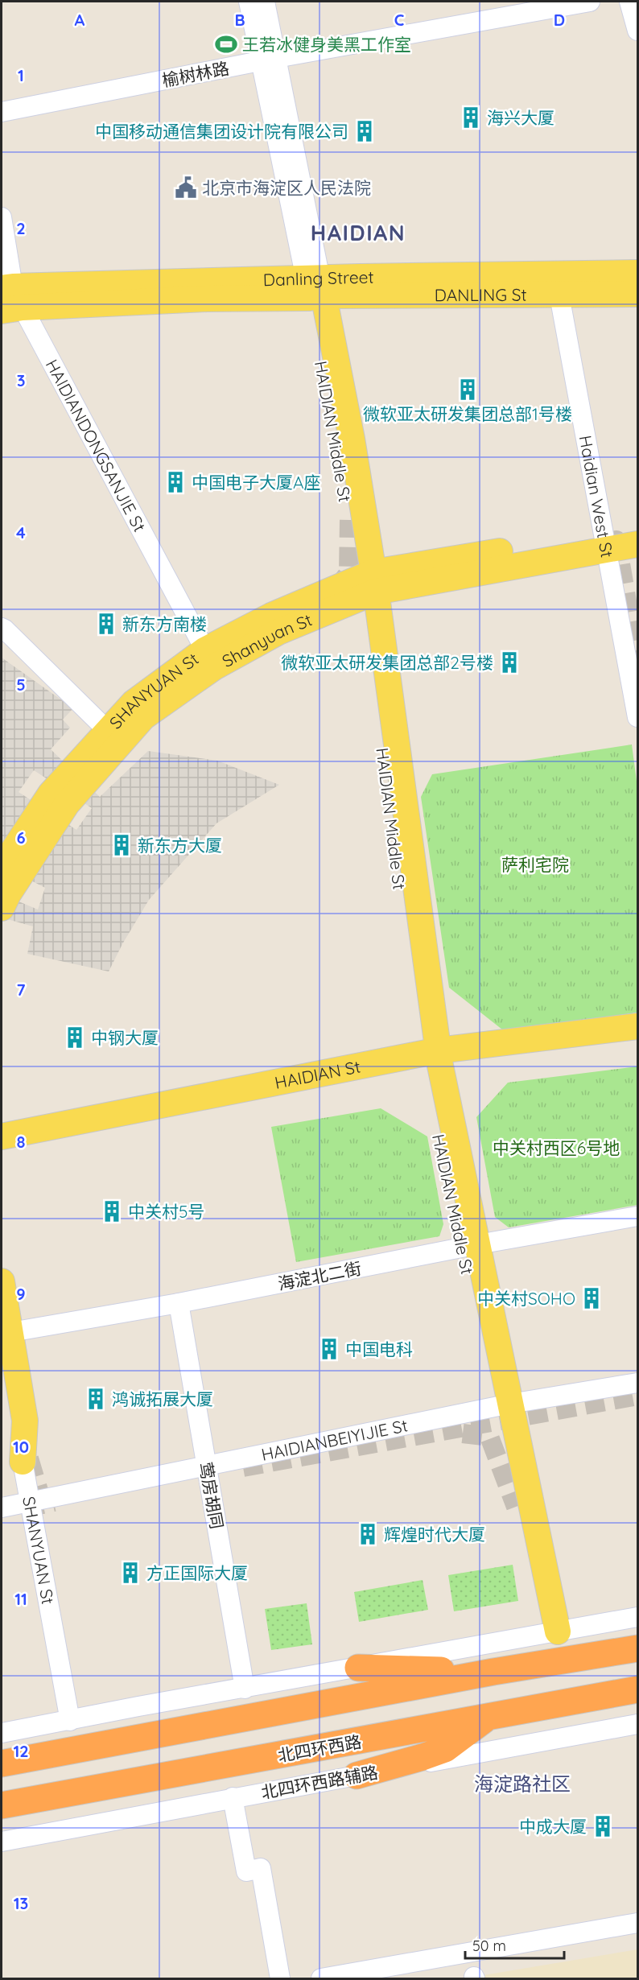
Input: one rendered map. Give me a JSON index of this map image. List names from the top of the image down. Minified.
{"streets":{"highway":["北四环西路"],"main road":["Danling Street","HAIDIAN Middle St","Shanyuan St","SHANYUAN St","HAIDIAN St"],"street":["榆树林路","HAIDIANDONGSANJIE St","Haidian West St","海淀北二街","HAIDIANBEIYIJIE St","莺房胡同","北四环西路辅路"]},"crossings":[["榆树林路","HAIDIAN Middle St"],["Danling Street","HAIDIAN Middle St"],["Danling Street","HAIDIANDONGSANJIE St"],["Danling Street","Haidian West St"],["HAIDIAN Middle St","SHANYUAN St"],["HAIDIAN Middle St","HAIDIAN St"],["HAIDIAN Middle St","海淀北二街"],["HAIDIAN Middle St","HAIDIANBEIYIJIE St"],["HAIDIANDONGSANJIE St","Shanyuan St"],["HAIDIANDONGSANJIE St","SHANYUAN St"],["Shanyuan St","SHANYUAN St"],["SHANYUAN St","HAIDIANBEIYIJIE St"],["海淀北二街","莺房胡同"],["HAIDIANBEIYIJIE St","莺房胡同"]],"districts":["HAIDIAN","海淀路社区"],"parks":["萨利宅院","中关村西区6号地"],"places":{"sports":["王若冰健身美黑工作室"],"building":["海兴大厦","中国移动通信集团设计院有限公司","微软亚太研发集团总部1号楼","中国电子大厦A座","新东方南楼","微软亚太研发集团总部2号楼","新东方大厦","中钢大厦","中关村5号","中关村SOHO","中国电科","鸿诚拓展大厦","辉煌时代大厦","方正国际大厦","中成大厦"],"public building":["北京市海淀区人民法院"]},"scale_bar":"50 m","grid":{"columns":["A","B","C","D"],"rows":["1","2","3","4","5","6","7","8","9","10","11","12","13"]}}
